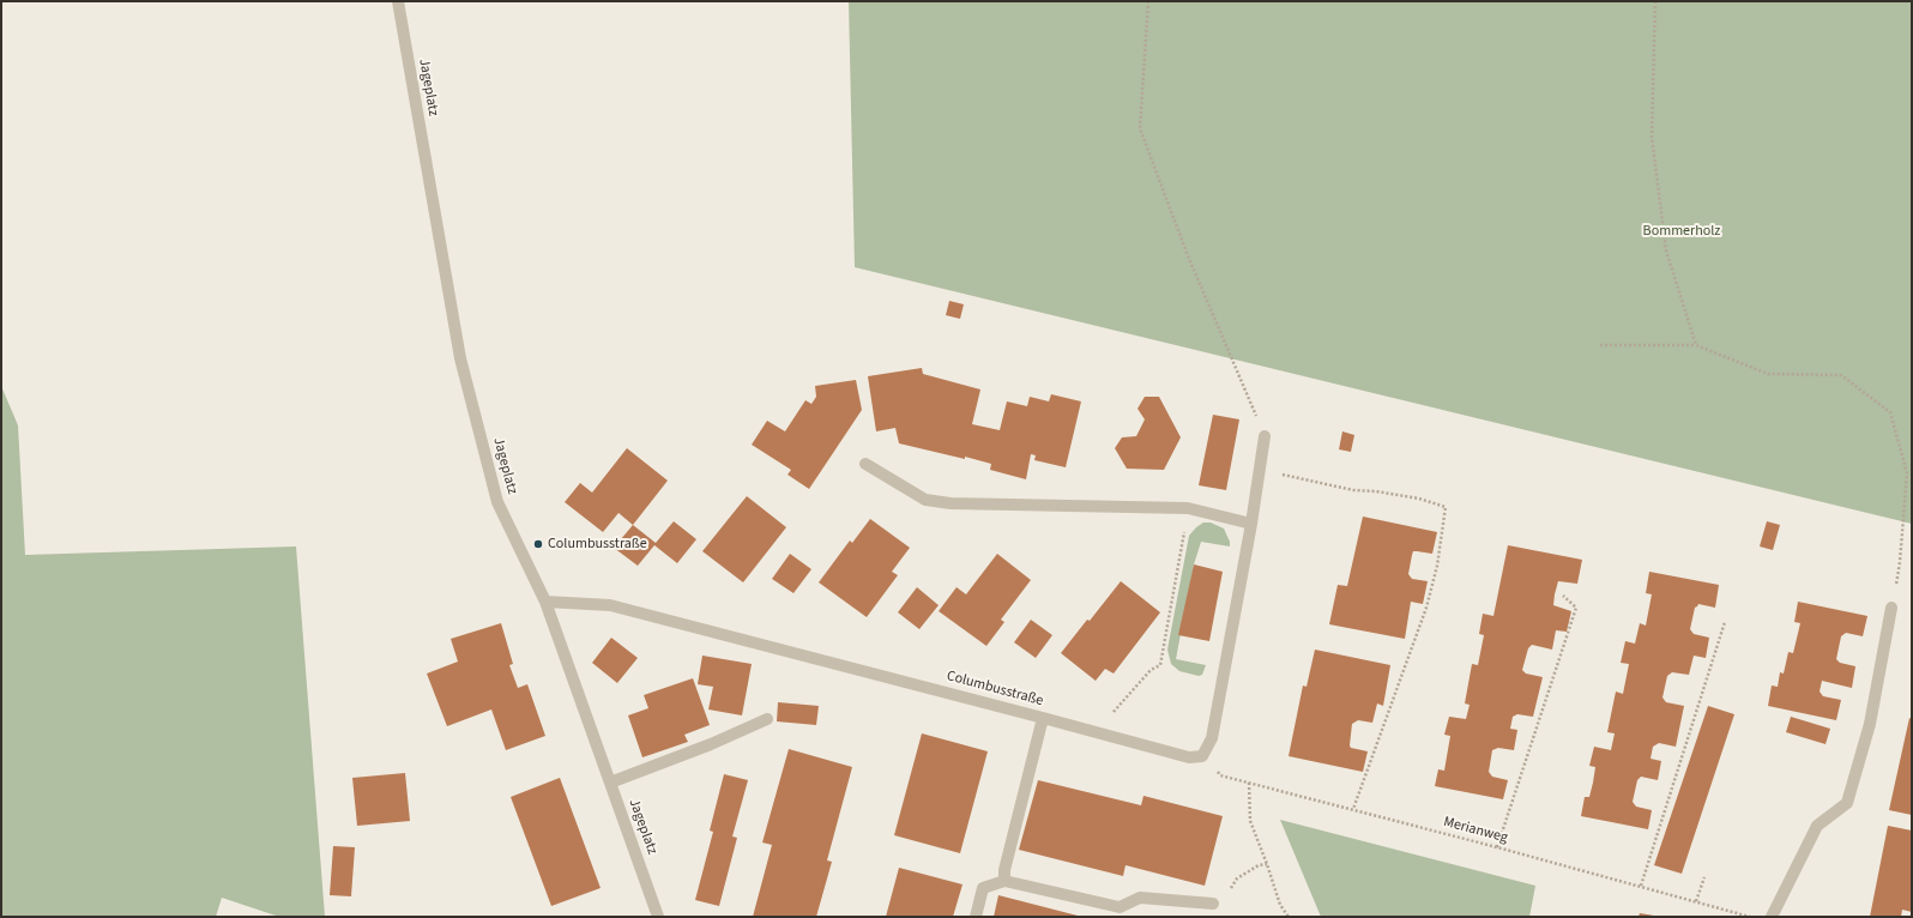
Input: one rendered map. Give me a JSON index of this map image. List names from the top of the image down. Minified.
{"streets":{"street":["Jageplatz","Columbusstraße"],"path":["Merianweg"]},"crossings":[["Jageplatz","Columbusstraße"],["Columbusstraße","Merianweg"]],"parks":["Bommerholz"],"places":["Columbusstraße"]}
